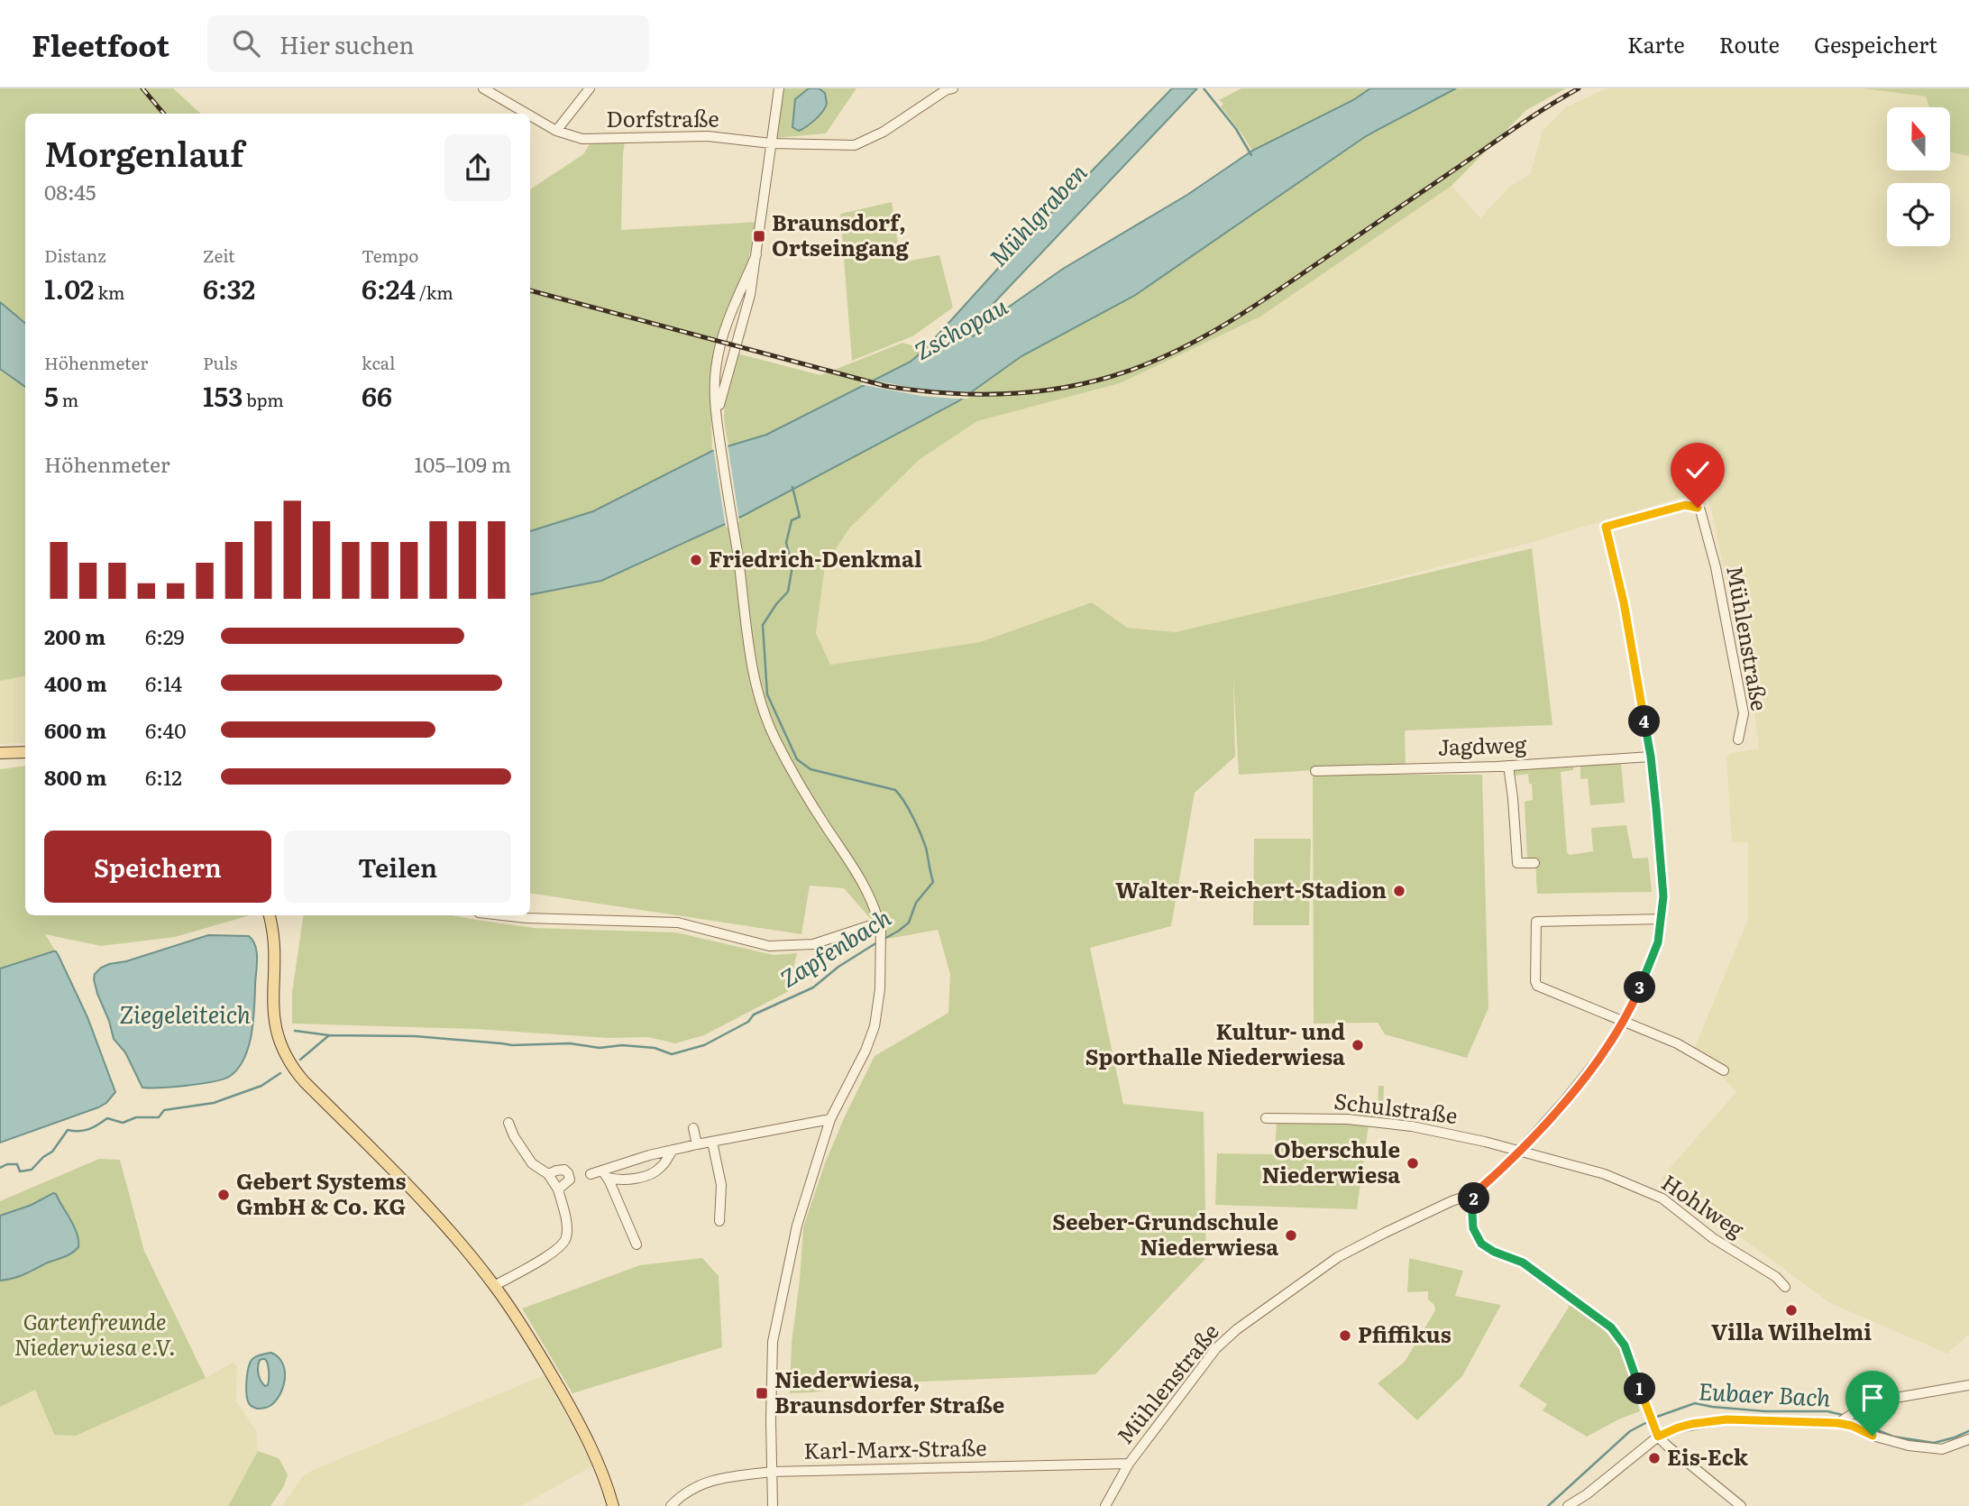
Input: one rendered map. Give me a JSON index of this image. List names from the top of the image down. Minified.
{"streets":{"street":["Dorfstraße","Mühlenstraße","Jagdweg","Schulstraße","Hohlweg","Karl-Marx-Straße"]},"crossings":[["Mühlenstraße","Jagdweg"],["Mühlenstraße","Schulstraße"],["Mühlenstraße","Hohlweg"],["Mühlenstraße","Karl-Marx-Straße"],["Schulstraße","Hohlweg"]],"water":["Mühlgraben","Zschopau","Zapfenbach","Ziegeleiteich","Eubaer Bach"],"parks":["Gartenfreunde Niederwiesa e.V."],"places":{"transit":["Braunsdorf, Ortseingang","Niederwiesa, Braunsdorfer Straße"],"other":["Friedrich-Denkmal","Walter-Reichert-Stadion","Kultur- und Sporthalle Niederwiesa","Oberschule Niederwiesa","Gebert Systems GmbH & Co. KG","Seeber-Grundschule Niederwiesa","Villa Wilhelmi","Pfiffikus","Eis-Eck"]},"north":"top","page":{"header":"Fleetfoot","search":"Hier suchen","nav":["Karte","Route","Gespeichert"],"heading":["Morgenlauf","08:45"],"stats":[["Distanz","1.02 km"],["Zeit","6:32"],["Tempo","6:24 /km"],["Höhenmeter","5 m"],["Puls","153 bpm"],["kcal","66"]],"chart":["Höhenmeter","105–109 m"],"list":[{"name":"200 m","note":"6:29"},{"name":"400 m","note":"6:14"},{"name":"600 m","note":"6:40"},{"name":"800 m","note":"6:12"}],"pins":["4","3","2","1"],"buttons":["Speichern","Teilen"]}}
